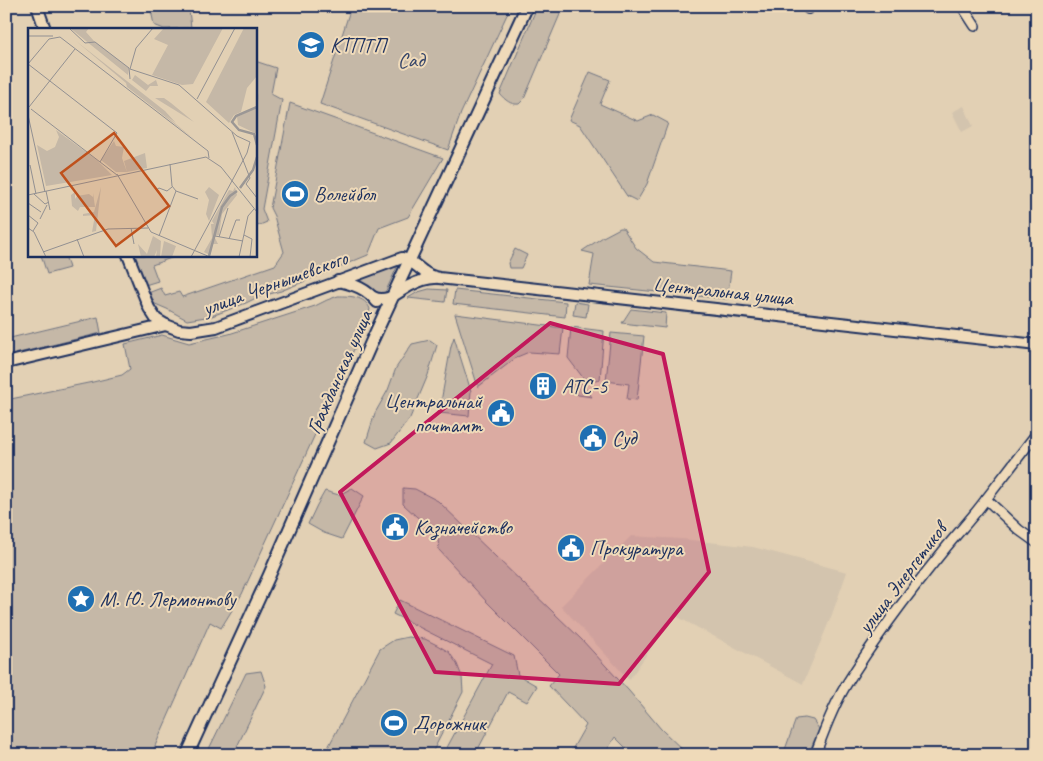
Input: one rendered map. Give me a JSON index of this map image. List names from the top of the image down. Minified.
{"streets":{"main road":["Гражданская улица"],"street":["улица Чернышевского","Центральная улица","улица Энергетиков"]},"crossings":[["улица Чернышевского","Центральная улица"],["улица Чернышевского","Гражданская улица"],["Центральная улица","Гражданская улица"]],"parks":["Сад"],"places":{"school or university":["КТПТП"],"sports":["Волейбол","Дорожник"],"building":["АТС-5"],"public building":["Центральнай почтамт","Суд","Казначейство","Прокуратура"],"place":["М. Ю. Лермонтову"]}}
